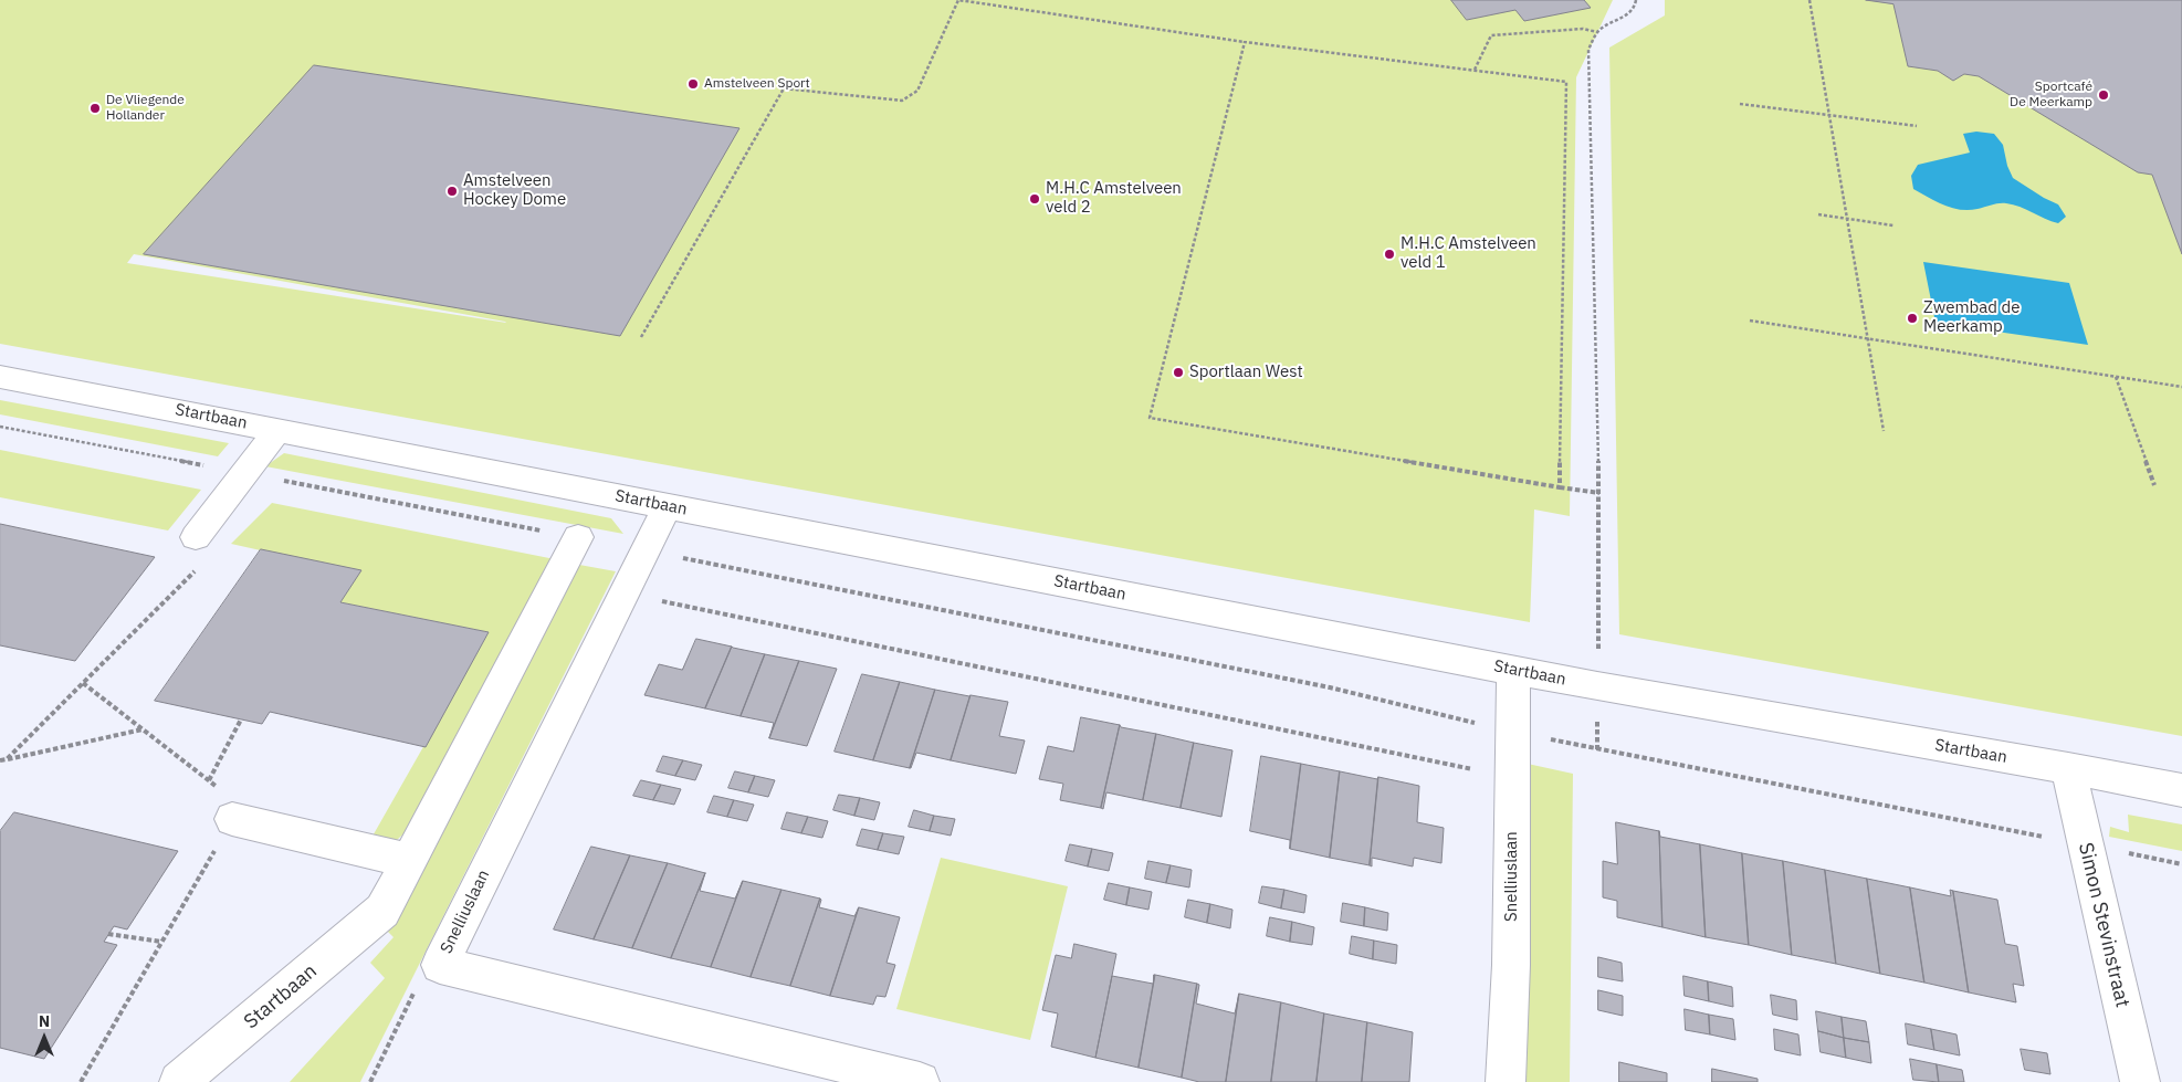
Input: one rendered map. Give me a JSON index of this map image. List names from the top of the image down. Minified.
{"streets":{"street":["Startbaan","Snelliuslaan","Simon Stevinstraat"]},"crossings":[["Startbaan","Snelliuslaan"],["Startbaan","Simon Stevinstraat"]],"places":["Amstelveen Sport","Sportcafé De Meerkamp","De Vliegende Hollander","Amstelveen Hockey Dome","M.H.C Amstelveen veld 2","M.H.C Amstelveen veld 1","Zwembad de Meerkamp","Sportlaan West"],"north":"top"}
